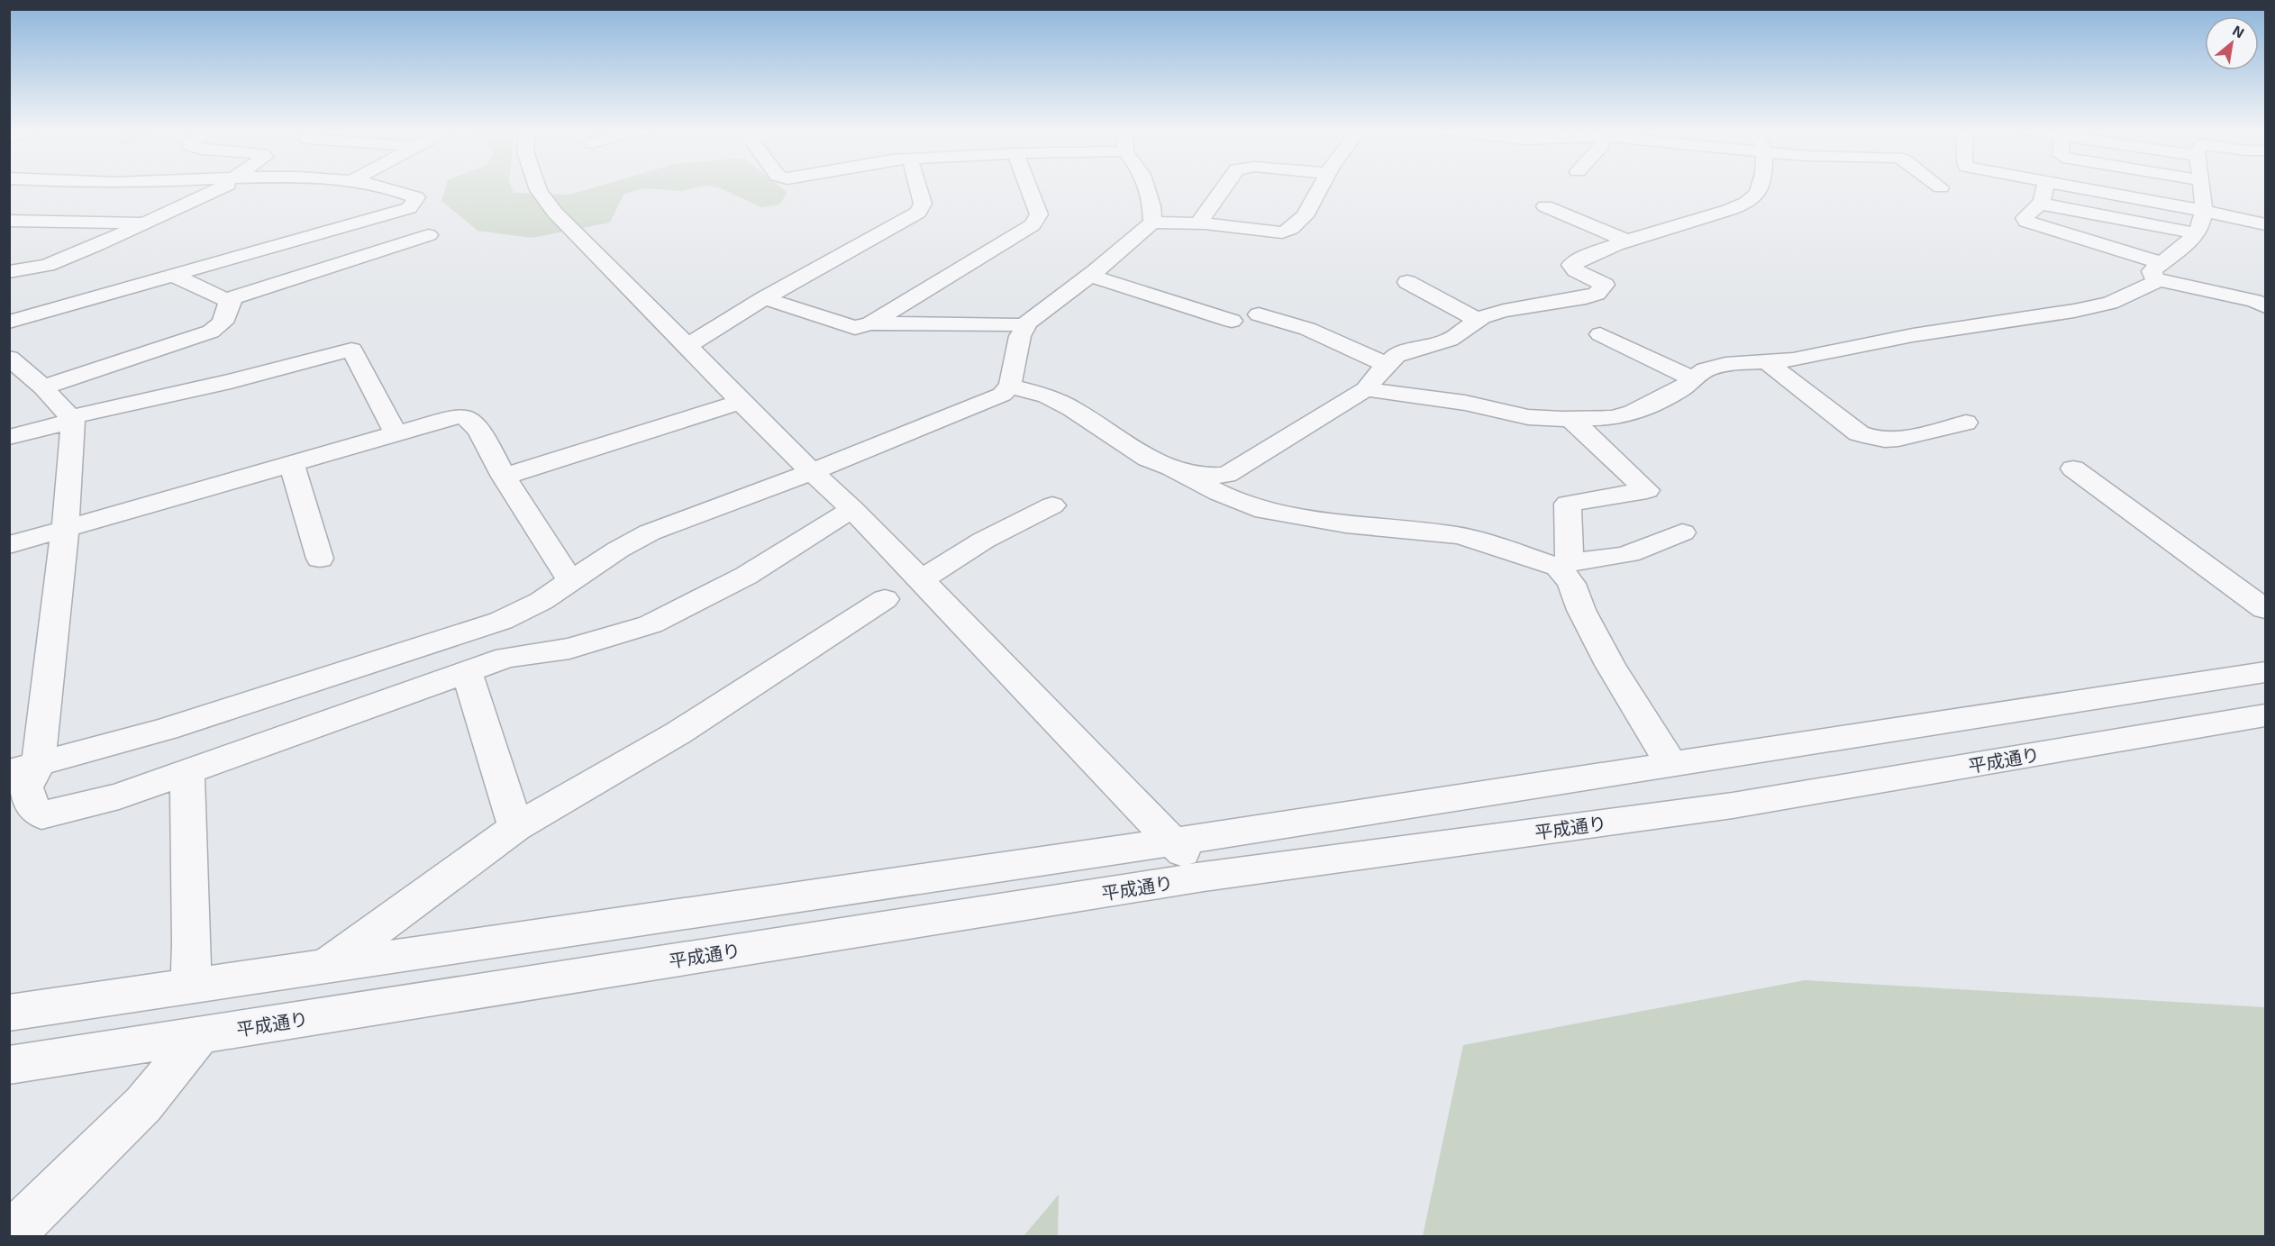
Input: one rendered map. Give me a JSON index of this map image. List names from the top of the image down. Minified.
{"streets":{"street":["平成通り"]},"north":"top right"}
